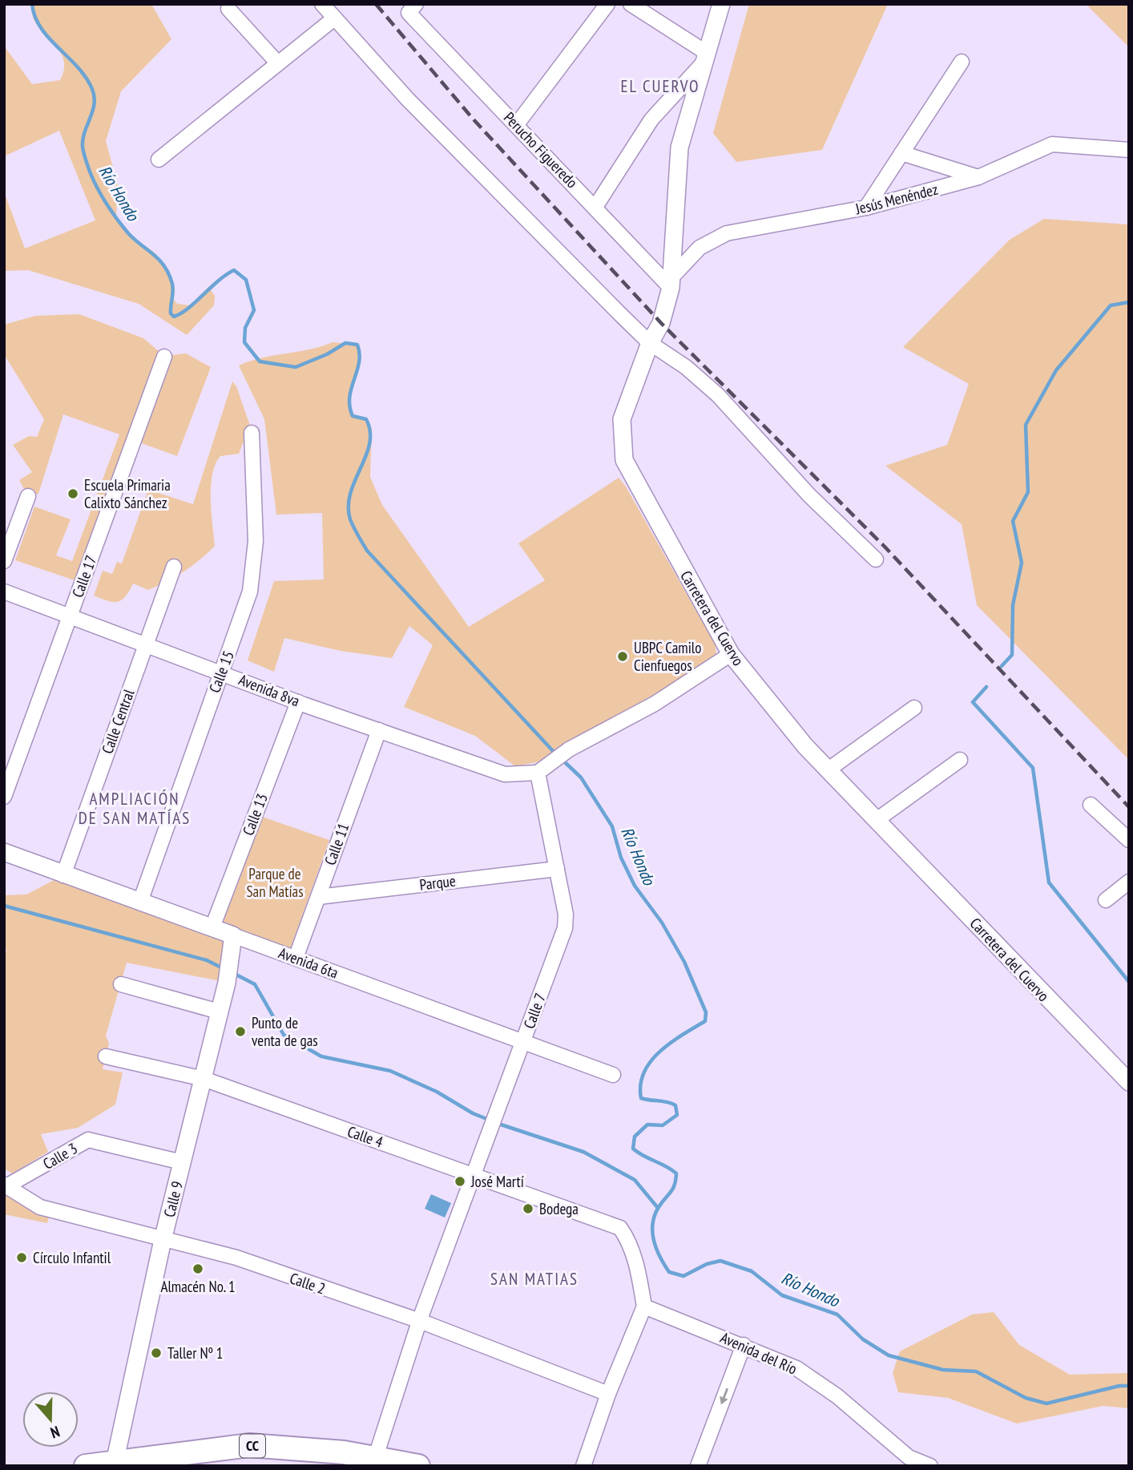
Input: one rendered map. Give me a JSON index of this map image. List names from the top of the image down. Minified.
{"streets":{"main road":["CC"],"street":["Perucho Figueredo","Jesús Menéndez","Calle 17","Carretera del Cuervo","Calle 15","Avenida 8va","Calle Central","Calle 13","Calle 11","Parque","Avenida 6ta","Calle 7","Calle 4","Calle 3","Calle 9","Calle 2","Avenida del Río"]},"crossings":[["Perucho Figueredo","Jesús Menéndez"],["Perucho Figueredo","Carretera del Cuervo"],["Jesús Menéndez","Carretera del Cuervo"],["Calle 17","Avenida 8va"],["Calle 15","Avenida 8va"],["Calle 15","Avenida 6ta"],["Avenida 8va","Calle Central"],["Avenida 8va","Calle 13"],["Avenida 8va","Calle 11"],["Avenida 8va","Calle 7"],["Calle Central","Avenida 6ta"],["Calle 13","Avenida 6ta"],["Calle 11","Parque"],["Calle 11","Avenida 6ta"],["Parque","Calle 7"],["Avenida 6ta","Calle 7"],["Avenida 6ta","Calle 9"],["Calle 7","Calle 4"],["Calle 7","Calle 2"],["Calle 7","CC"],["Calle 4","Calle 9"],["Calle 4","Avenida del Río"],["Calle 3","Calle 9"],["Calle 3","Calle 2"],["Calle 9","Calle 2"],["Calle 9","CC"]],"districts":["EL CUERVO","AMPLIACIÓN DE SAN MATÍAS","SAN MATIAS"],"water":["Río Hondo"],"parks":["Parque de San Matías"],"places":["Escuela Primaria Calixto Sánchez","UBPC Camilo Cienfuegos","Punto de venta de gas","José Martí","Bodega","Círculo Infantil","Almacén No. 1","Taller Nº 1"],"north":"bottom"}
